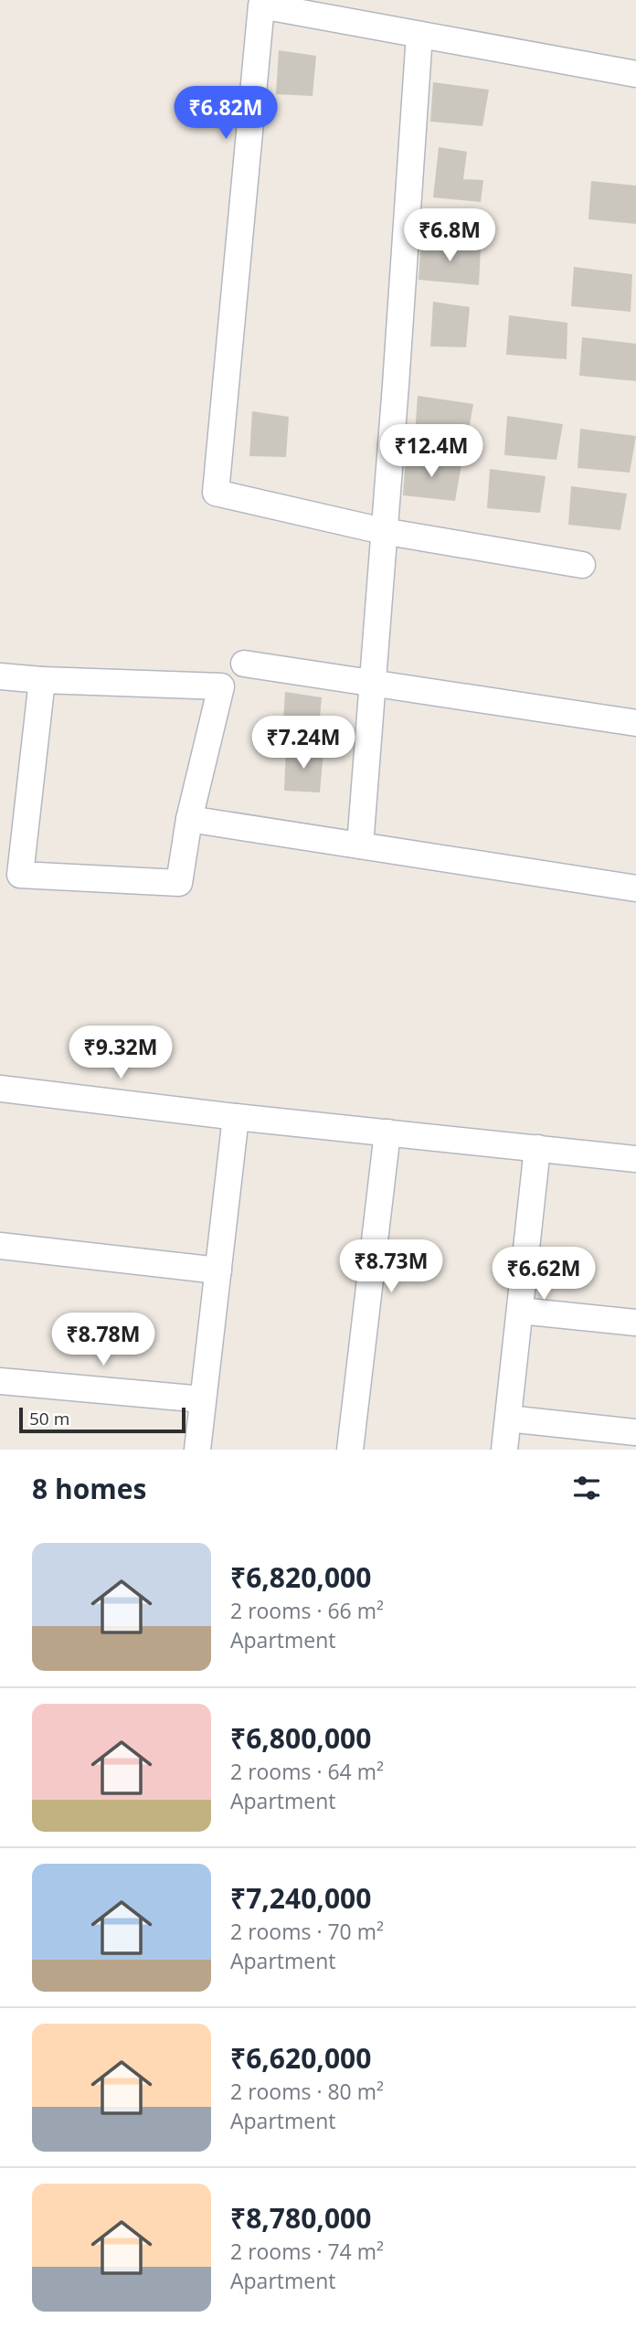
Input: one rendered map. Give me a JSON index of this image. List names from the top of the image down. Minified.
{"scale_bar":"50 m","page":{"price":["₹6.82M","₹6.8M","₹12.4M","₹7.24M","₹9.32M","₹8.73M","₹6.62M","₹8.78M"],"scale":"50 m","heading":"8 homes","list":[{"name":"₹6,820,000","note":"2 rooms · 66 m² · Apartment"},{"name":"₹6,800,000","note":"2 rooms · 64 m² · Apartment"},{"name":"₹7,240,000","note":"2 rooms · 70 m² · Apartment"},{"name":"₹6,620,000","note":"2 rooms · 80 m² · Apartment"},{"name":"₹8,780,000","note":"2 rooms · 74 m² · Apartment"}]}}
